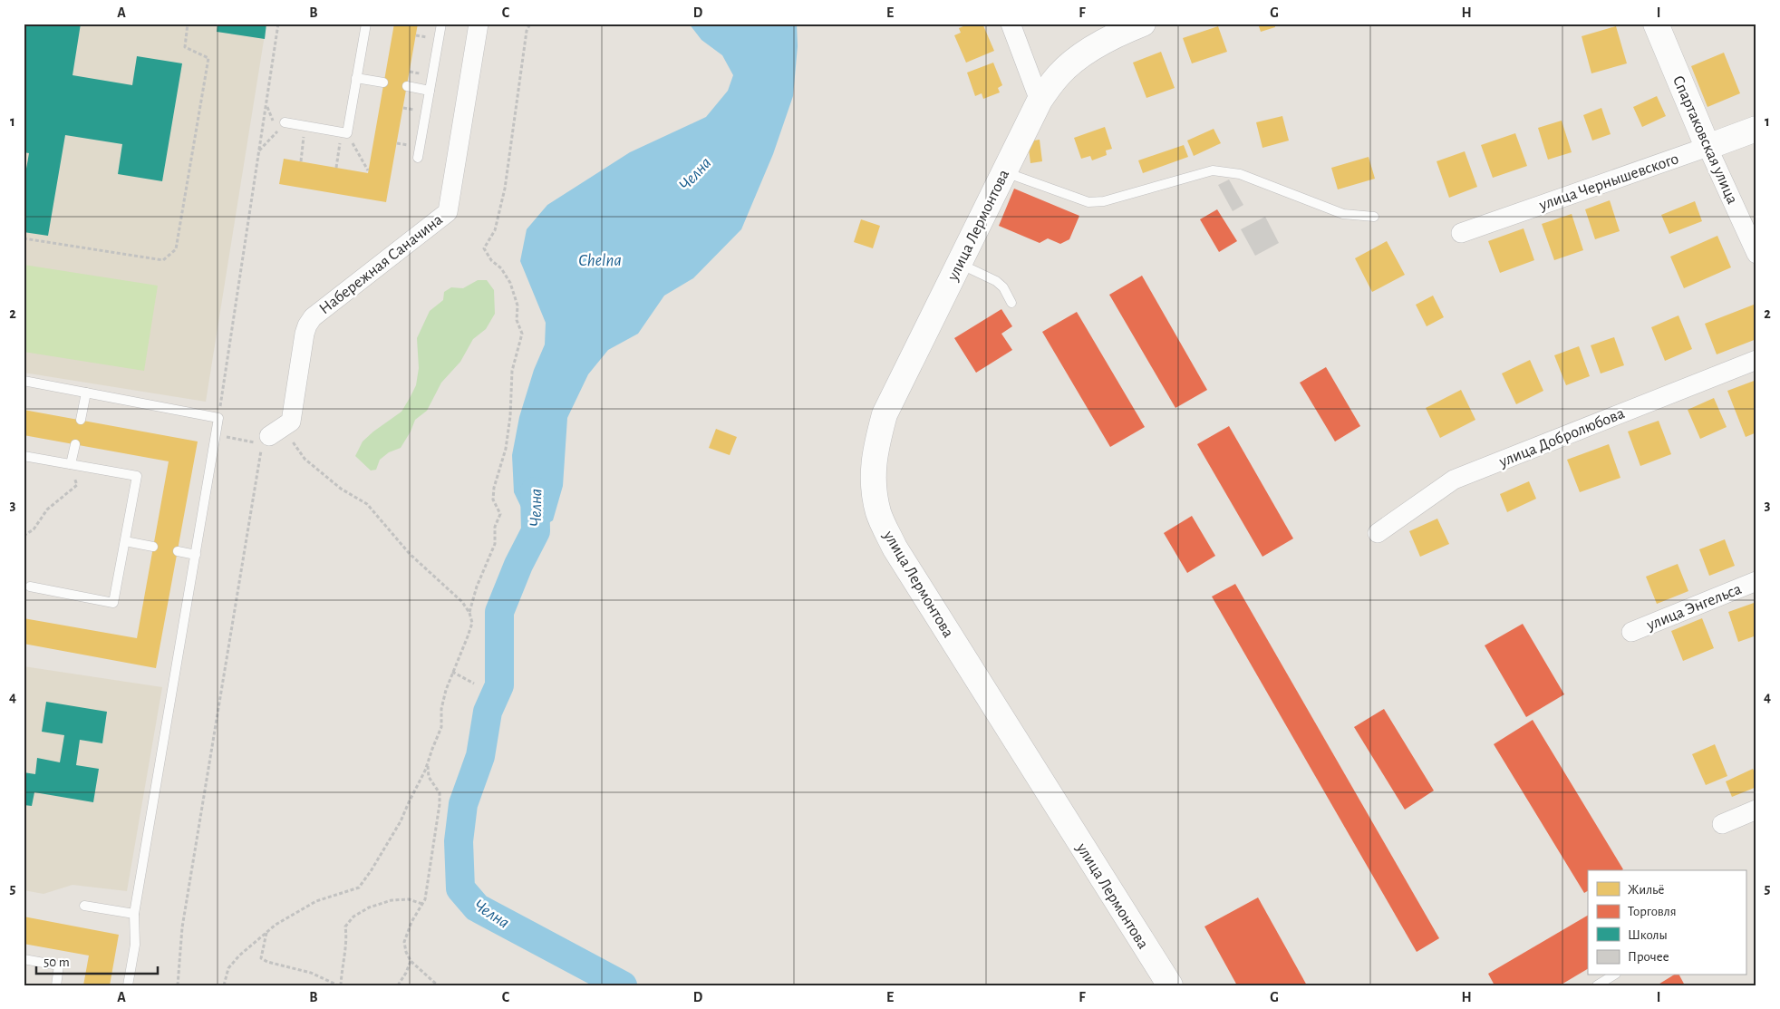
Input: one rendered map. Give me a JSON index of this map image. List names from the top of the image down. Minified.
{"streets":{"street":["Спартаковская улица","улица Чернышевского","улица Лермонтова","Набережная Саначина","улица Добролюбова","улица Энгельса"]},"crossings":[["Спартаковская улица","улица Чернышевского"]],"water":["Челна","Chelna"],"legend":["Жильё","Торговля","Школы","Прочее"],"scale_bar":"50 m","grid":{"columns":["A","B","C","D","E","F","G","H","I"],"rows":["1","2","3","4","5"]}}
